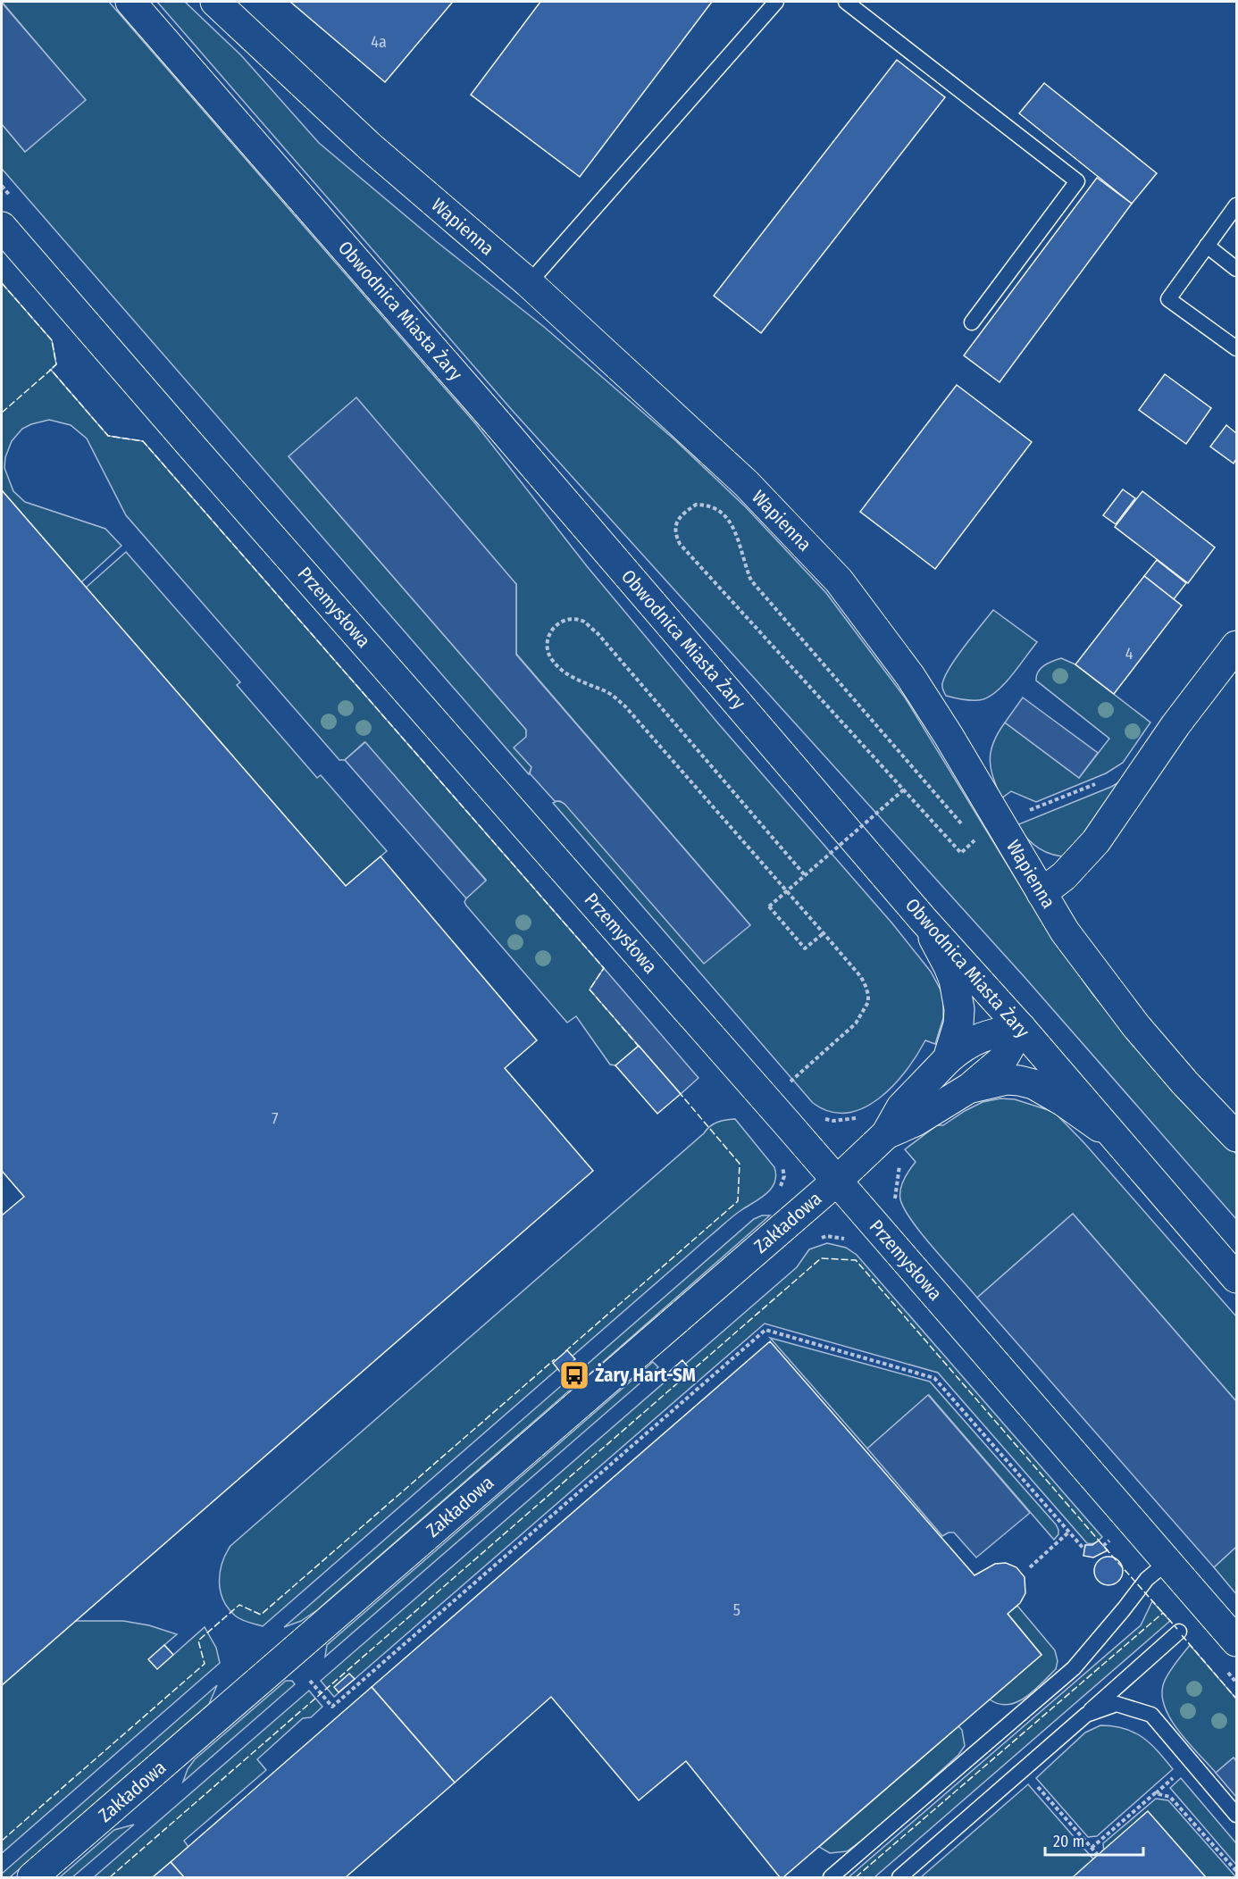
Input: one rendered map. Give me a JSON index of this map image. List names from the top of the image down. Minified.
{"streets":{"street":["Wapienna","Obwodnica Miasta Żary","Przemysłowa","Zakładowa"]},"crossings":[["Obwodnica Miasta Żary","Zakładowa"],["Przemysłowa","Zakładowa"]],"places":{"bus stop":["Żary Hart-SM"]},"house_numbers":["4a","4","7","5"],"scale_bar":"20 m"}
